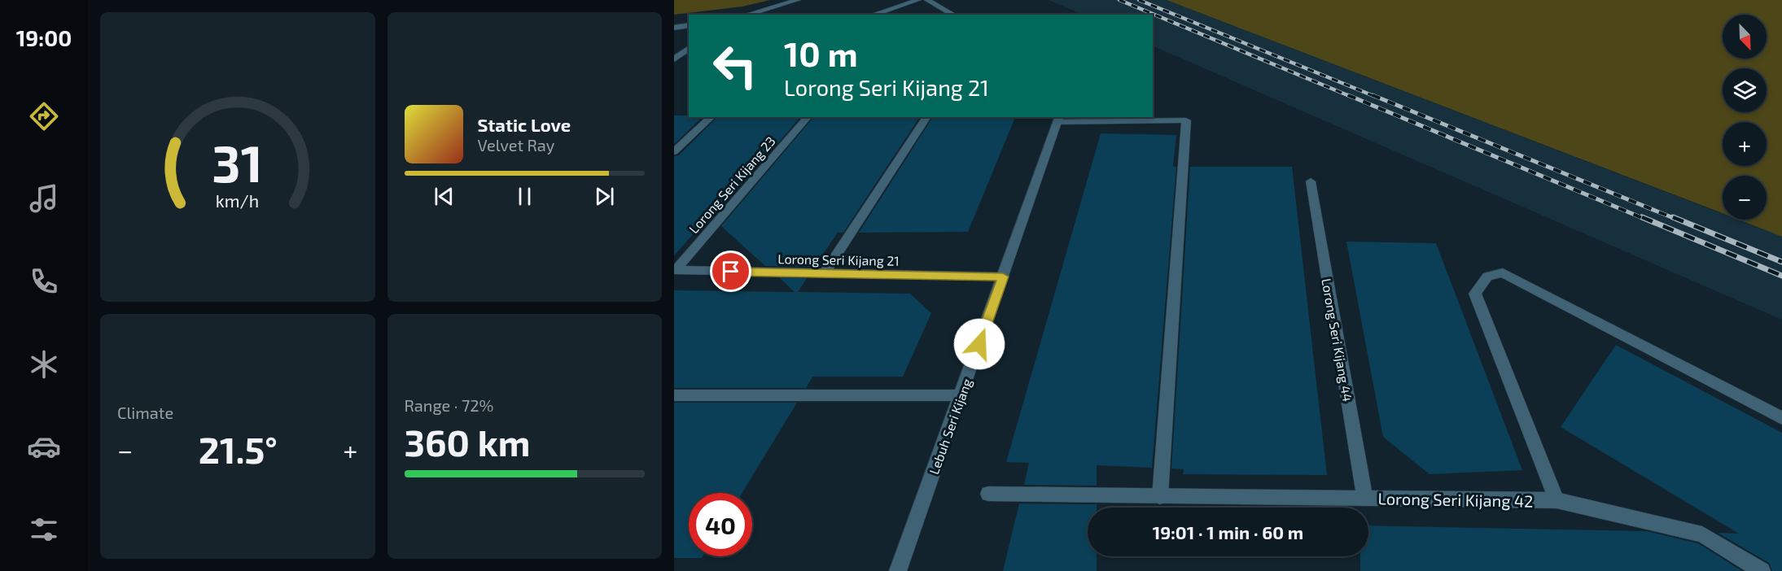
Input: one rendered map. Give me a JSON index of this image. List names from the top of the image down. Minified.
{"streets":{"street":["Lorong Seri Kijang 23","Lorong Seri Kijang 21","Lorong Seri Kijang 44","Lebuh Seri Kijang","Lorong Seri Kijang 42"]},"crossings":[["Lorong Seri Kijang 23","Lorong Seri Kijang 21"],["Lorong Seri Kijang 21","Lebuh Seri Kijang"],["Lorong Seri Kijang 44","Lorong Seri Kijang 42"]],"north":"bottom right","page":{"tabs":"19:00","map_buttons":["+","−"],"turn":["10 m","Lorong Seri Kijang 21"],"song":["Static Love","Velvet Ray"],"tile":["Climate",["Range · 72%","360 km"]],"heat":["−","21.5°","+"],"limit":"40","trip":"19:01 · 1 min · 60 m","gauge":["31","km/h"]}}
